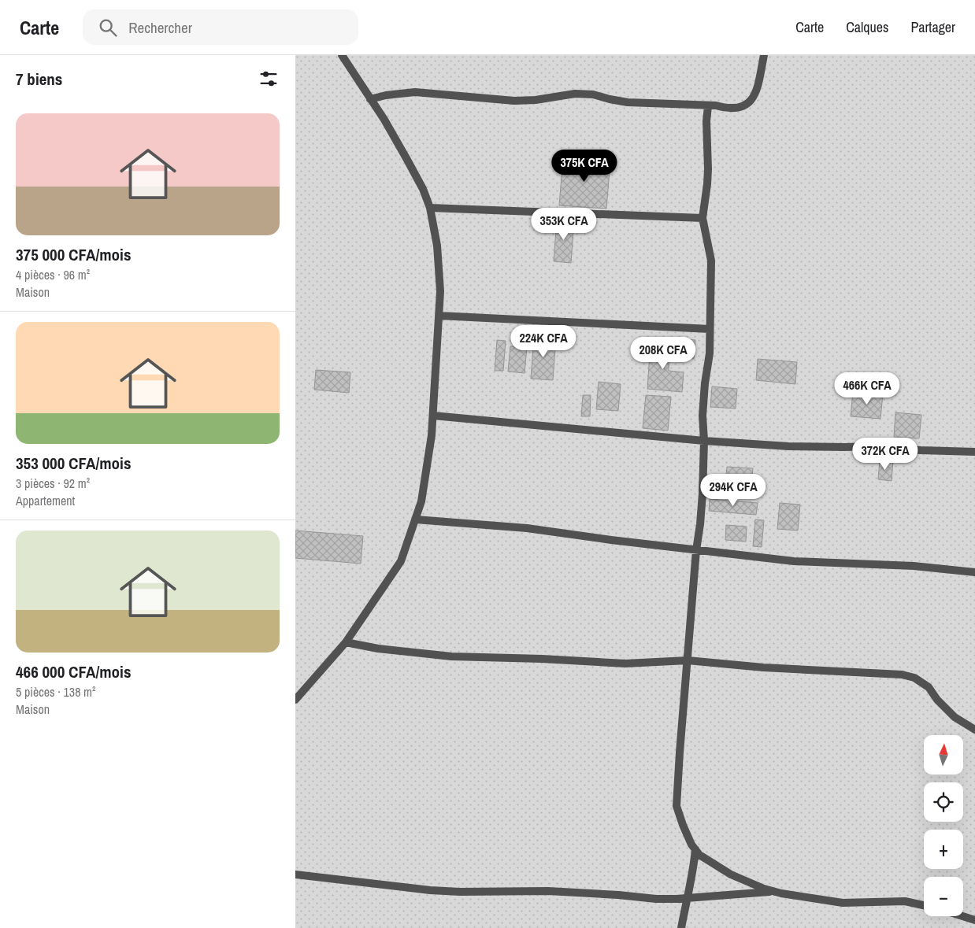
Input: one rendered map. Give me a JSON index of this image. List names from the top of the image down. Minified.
{"north":"top","page":{"header":"Carte","search":"Rechercher","nav":["Carte","Calques","Partager"],"heading":"7 biens","list":[{"name":"375 000 CFA/mois","note":"4 pièces · 96 m² · Maison"},{"name":"353 000 CFA/mois","note":"3 pièces · 92 m² · Appartement"},{"name":"466 000 CFA/mois","note":"5 pièces · 138 m² · Maison"}],"price":["375K CFA","353K CFA","224K CFA","208K CFA","466K CFA","372K CFA","294K CFA"],"map_buttons":["+","−"]}}
